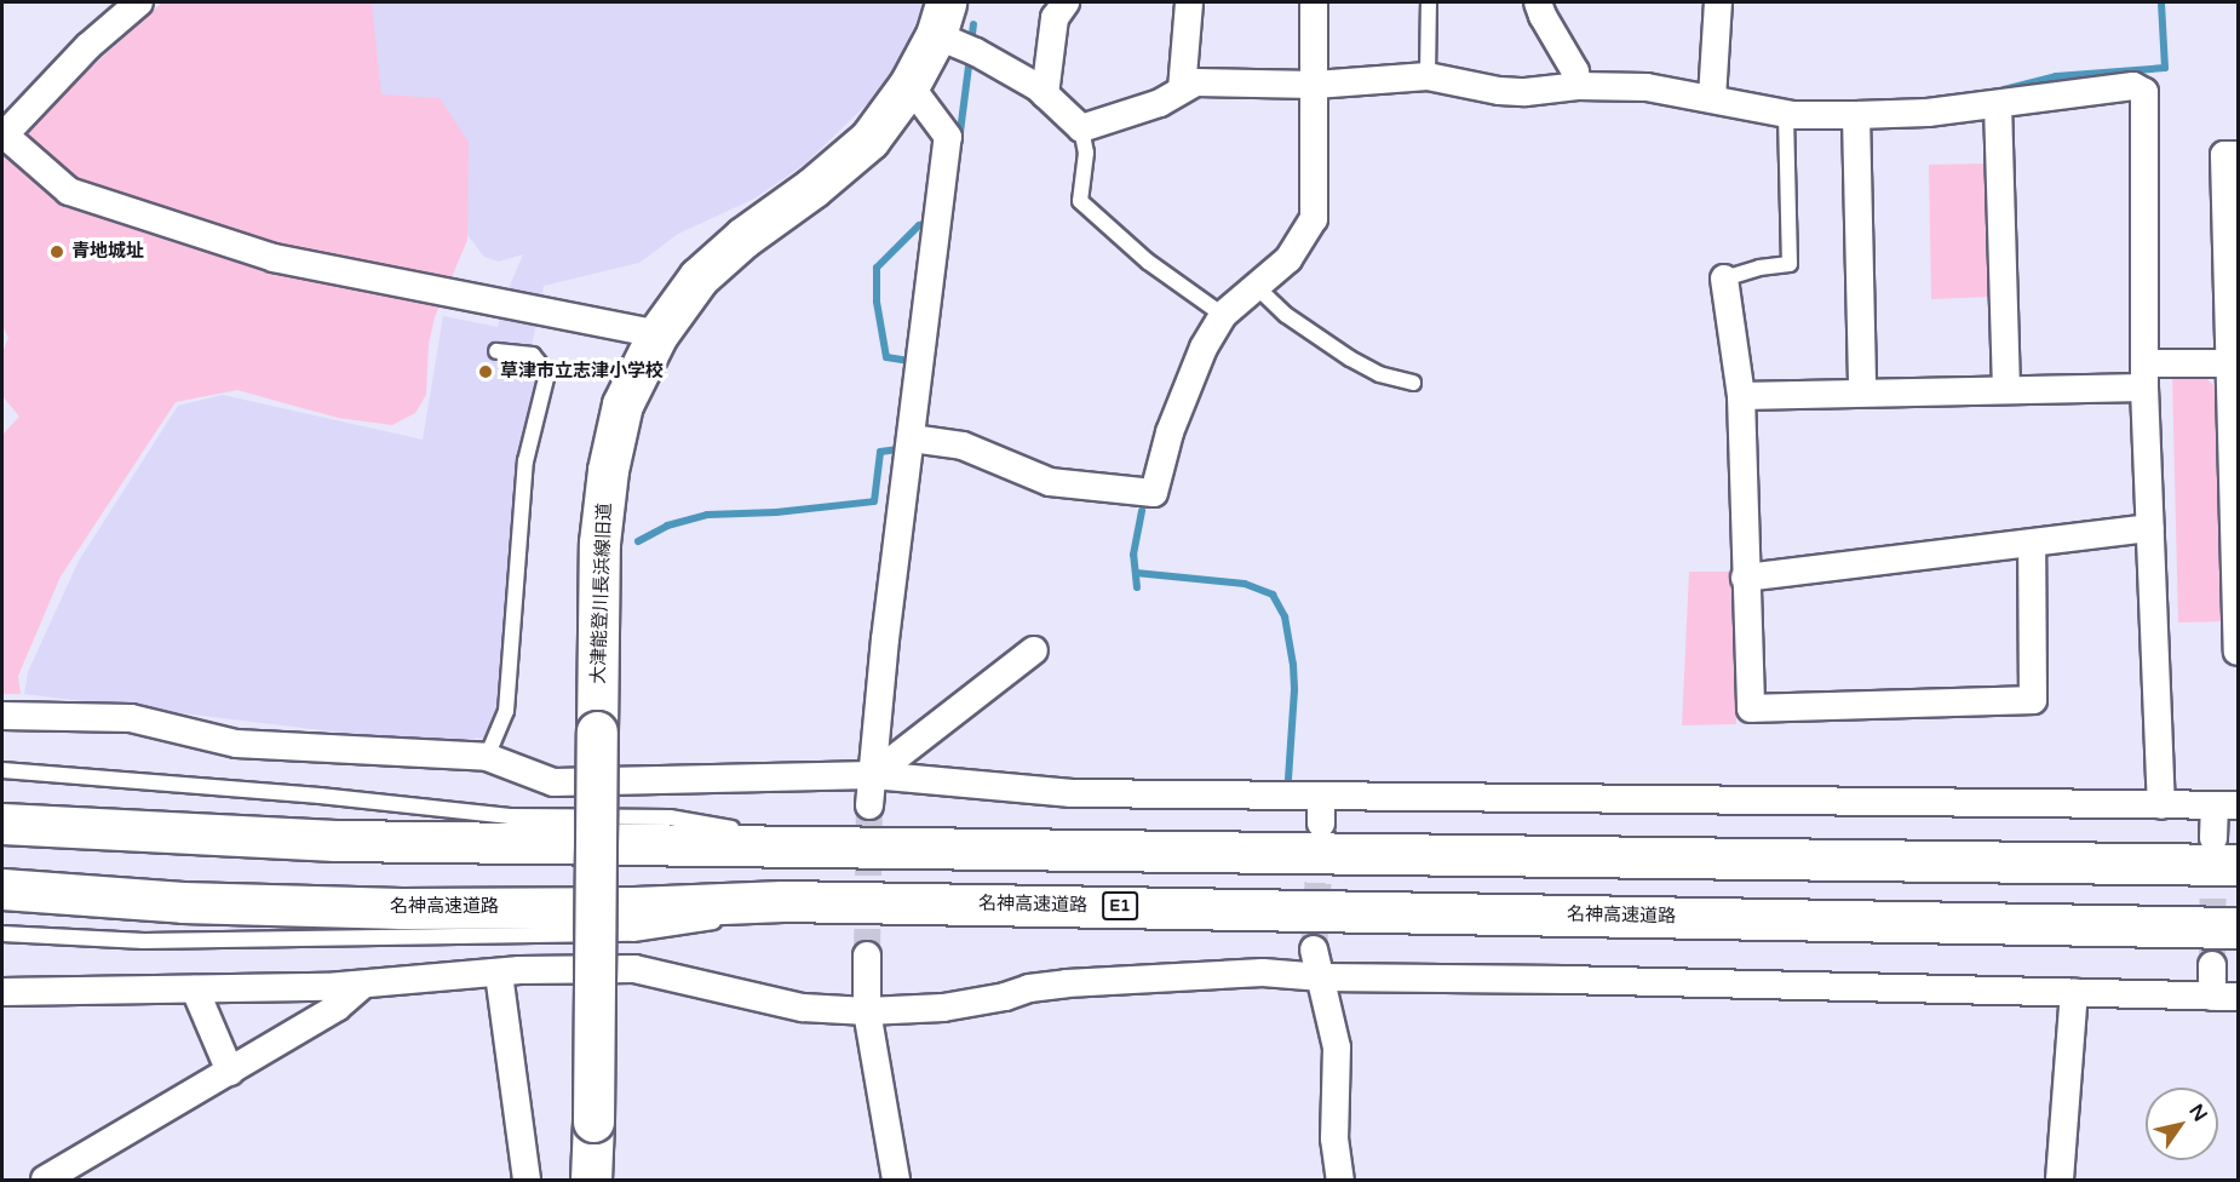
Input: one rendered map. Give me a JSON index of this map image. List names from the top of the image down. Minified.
{"streets":{"main road":["大津能登川長浜線旧道","名神高速道路","E1"]},"places":["青地城址","草津市立志津小学校"],"north":"top right"}
